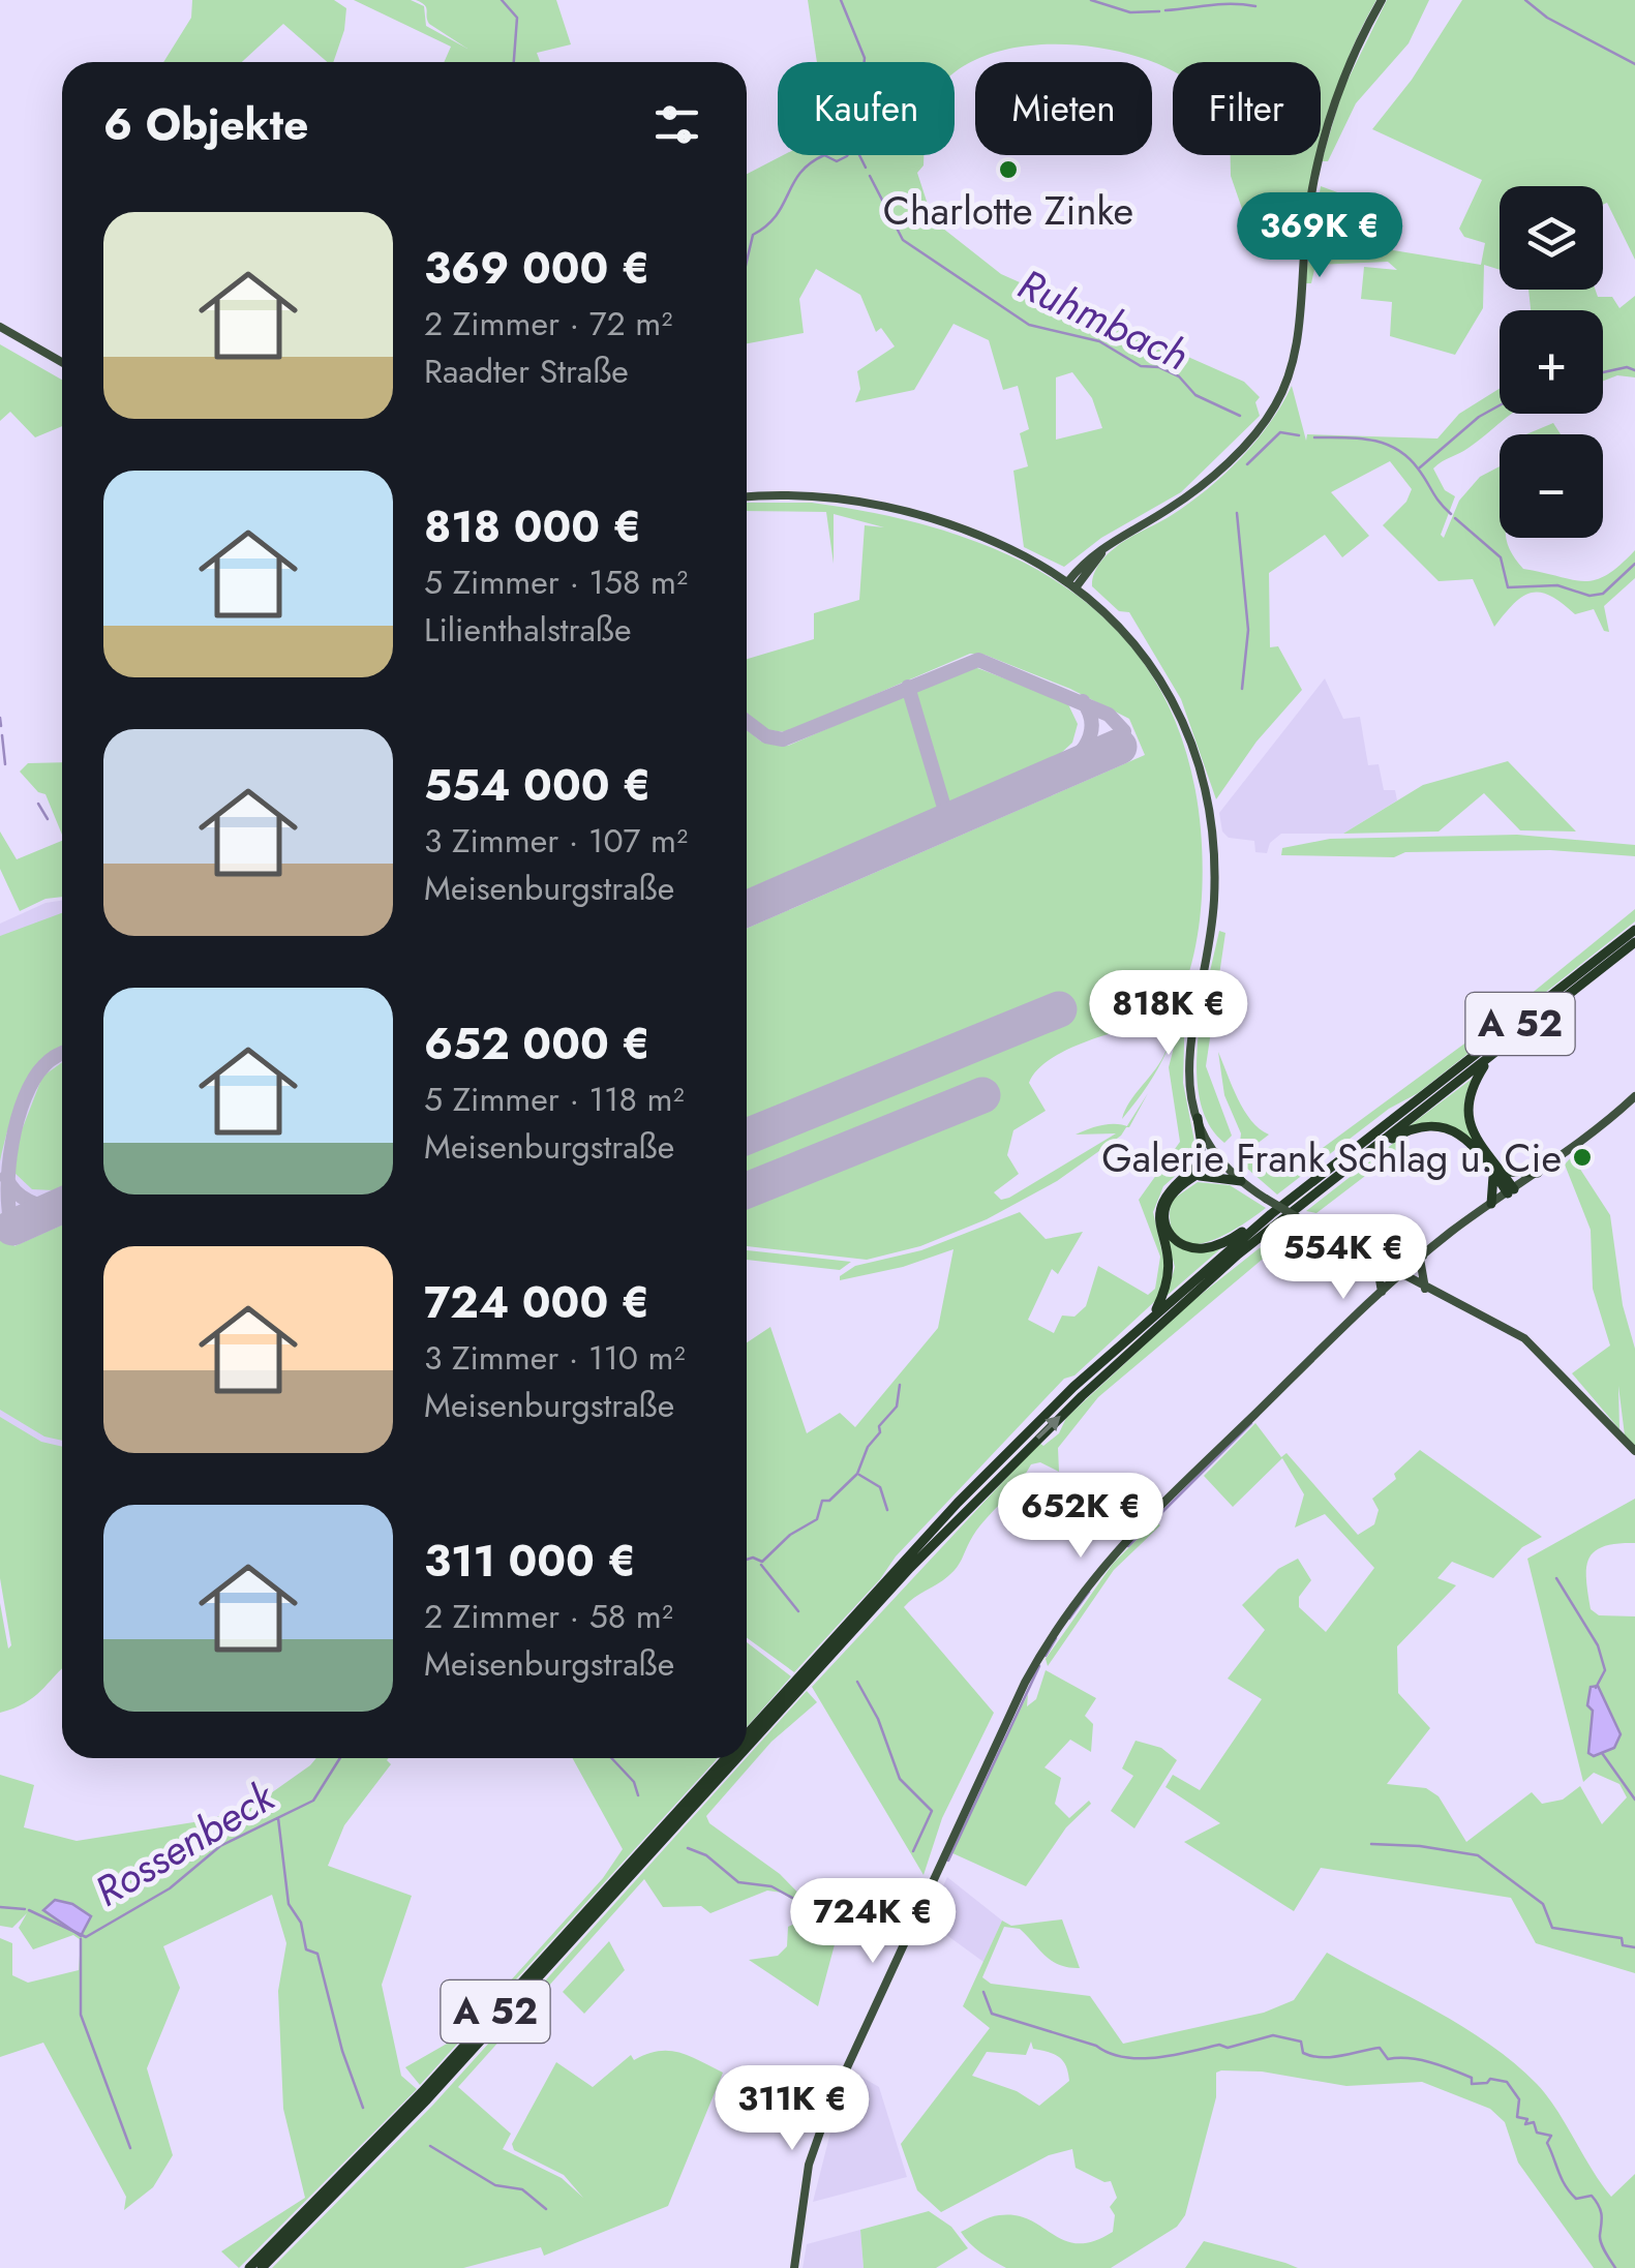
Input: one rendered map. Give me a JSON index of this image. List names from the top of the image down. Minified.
{"streets":{"highway":["A 52"]},"water":["Ruhmbach","Rossenbeck"],"places":["Charlotte Zinke","Galerie Frank Schlag u. Cie"],"page":{"chip":["Kaufen","Mieten","Filter"],"heading":"6 Objekte","map_buttons":["+","−"],"list":[{"name":"369 000 €","note":"2 Zimmer · 72 m² · Raadter Straße"},{"name":"818 000 €","note":"5 Zimmer · 158 m² · Lilienthalstraße"},{"name":"554 000 €","note":"3 Zimmer · 107 m² · Meisenburgstraße"},{"name":"652 000 €","note":"5 Zimmer · 118 m² · Meisenburgstraße"},{"name":"724 000 €","note":"3 Zimmer · 110 m² · Meisenburgstraße"},{"name":"311 000 €","note":"2 Zimmer · 58 m² · Meisenburgstraße"}],"price":["369K €","818K €","554K €","652K €","724K €","311K €"]}}
